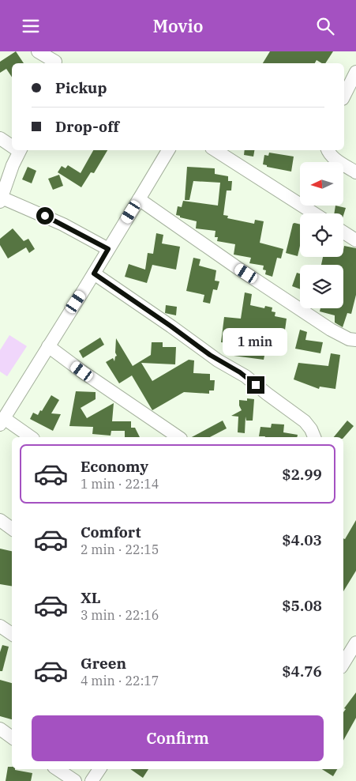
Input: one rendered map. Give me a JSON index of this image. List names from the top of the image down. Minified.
{"north":"left","page":{"header":"Movio","banner":["Pickup","Drop-off"],"bubble":"1 min","list":[{"name":"Economy","note":"1 min · 22:14","value":"$2.99"},{"name":"Comfort","note":"2 min · 22:15","value":"$4.03"},{"name":"XL","note":"3 min · 22:16","value":"$5.08"},{"name":"Green","note":"4 min · 22:17","value":"$4.76"}],"buttons":"Confirm"}}
